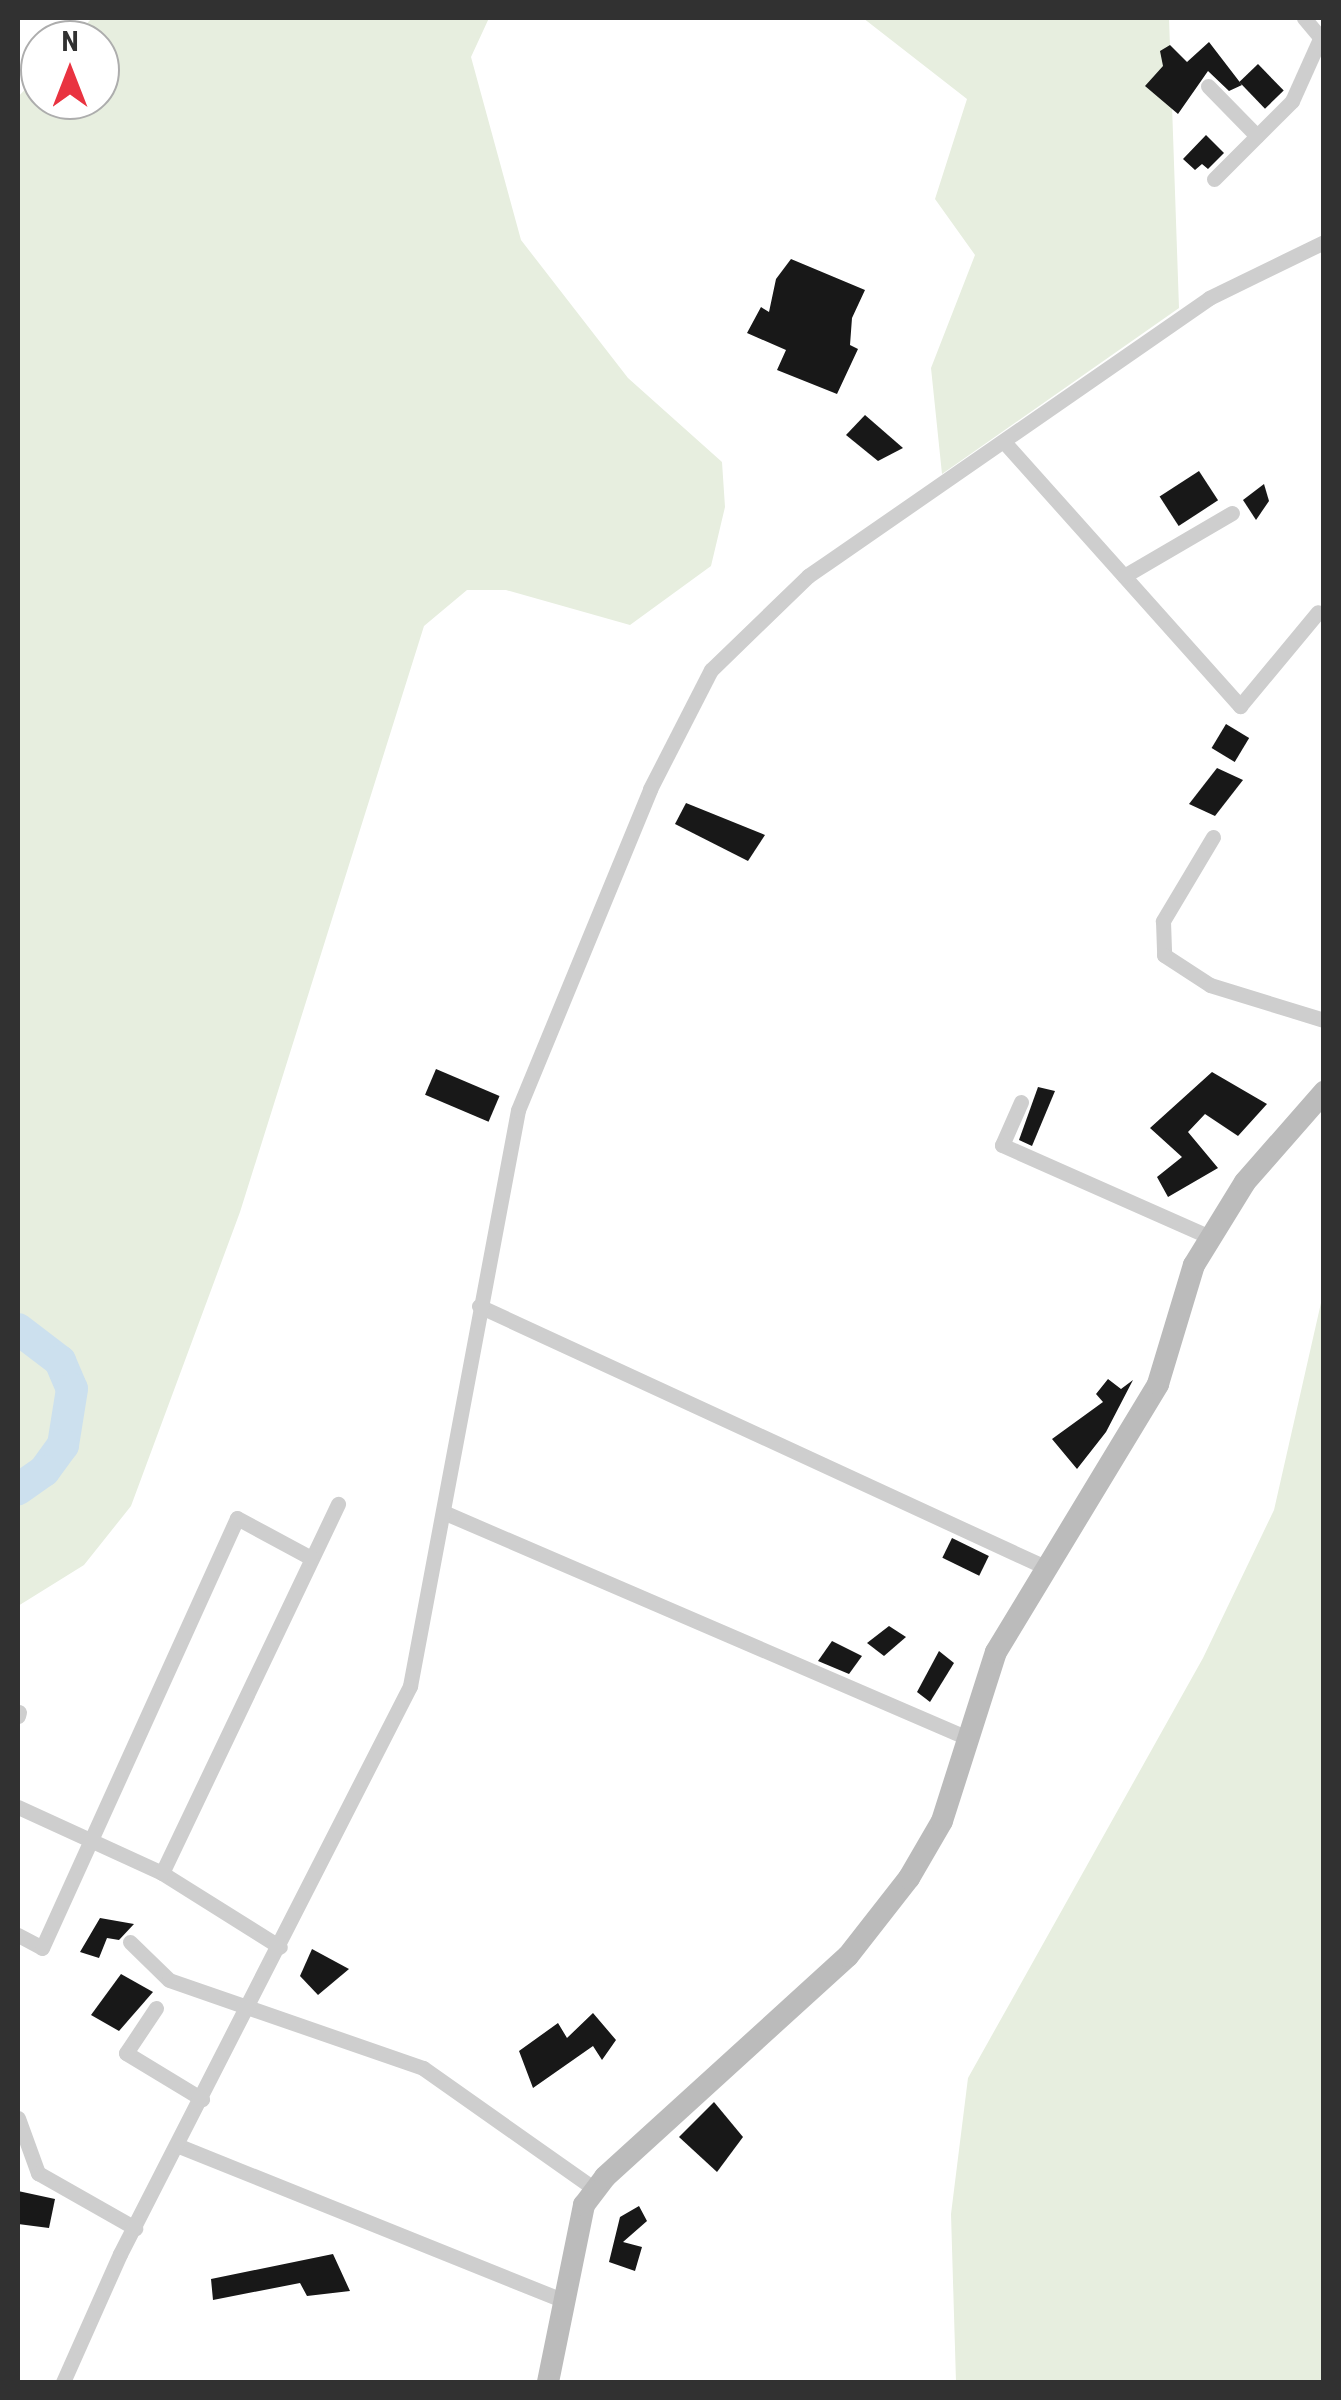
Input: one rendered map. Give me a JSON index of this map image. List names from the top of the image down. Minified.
{"north":"top"}
